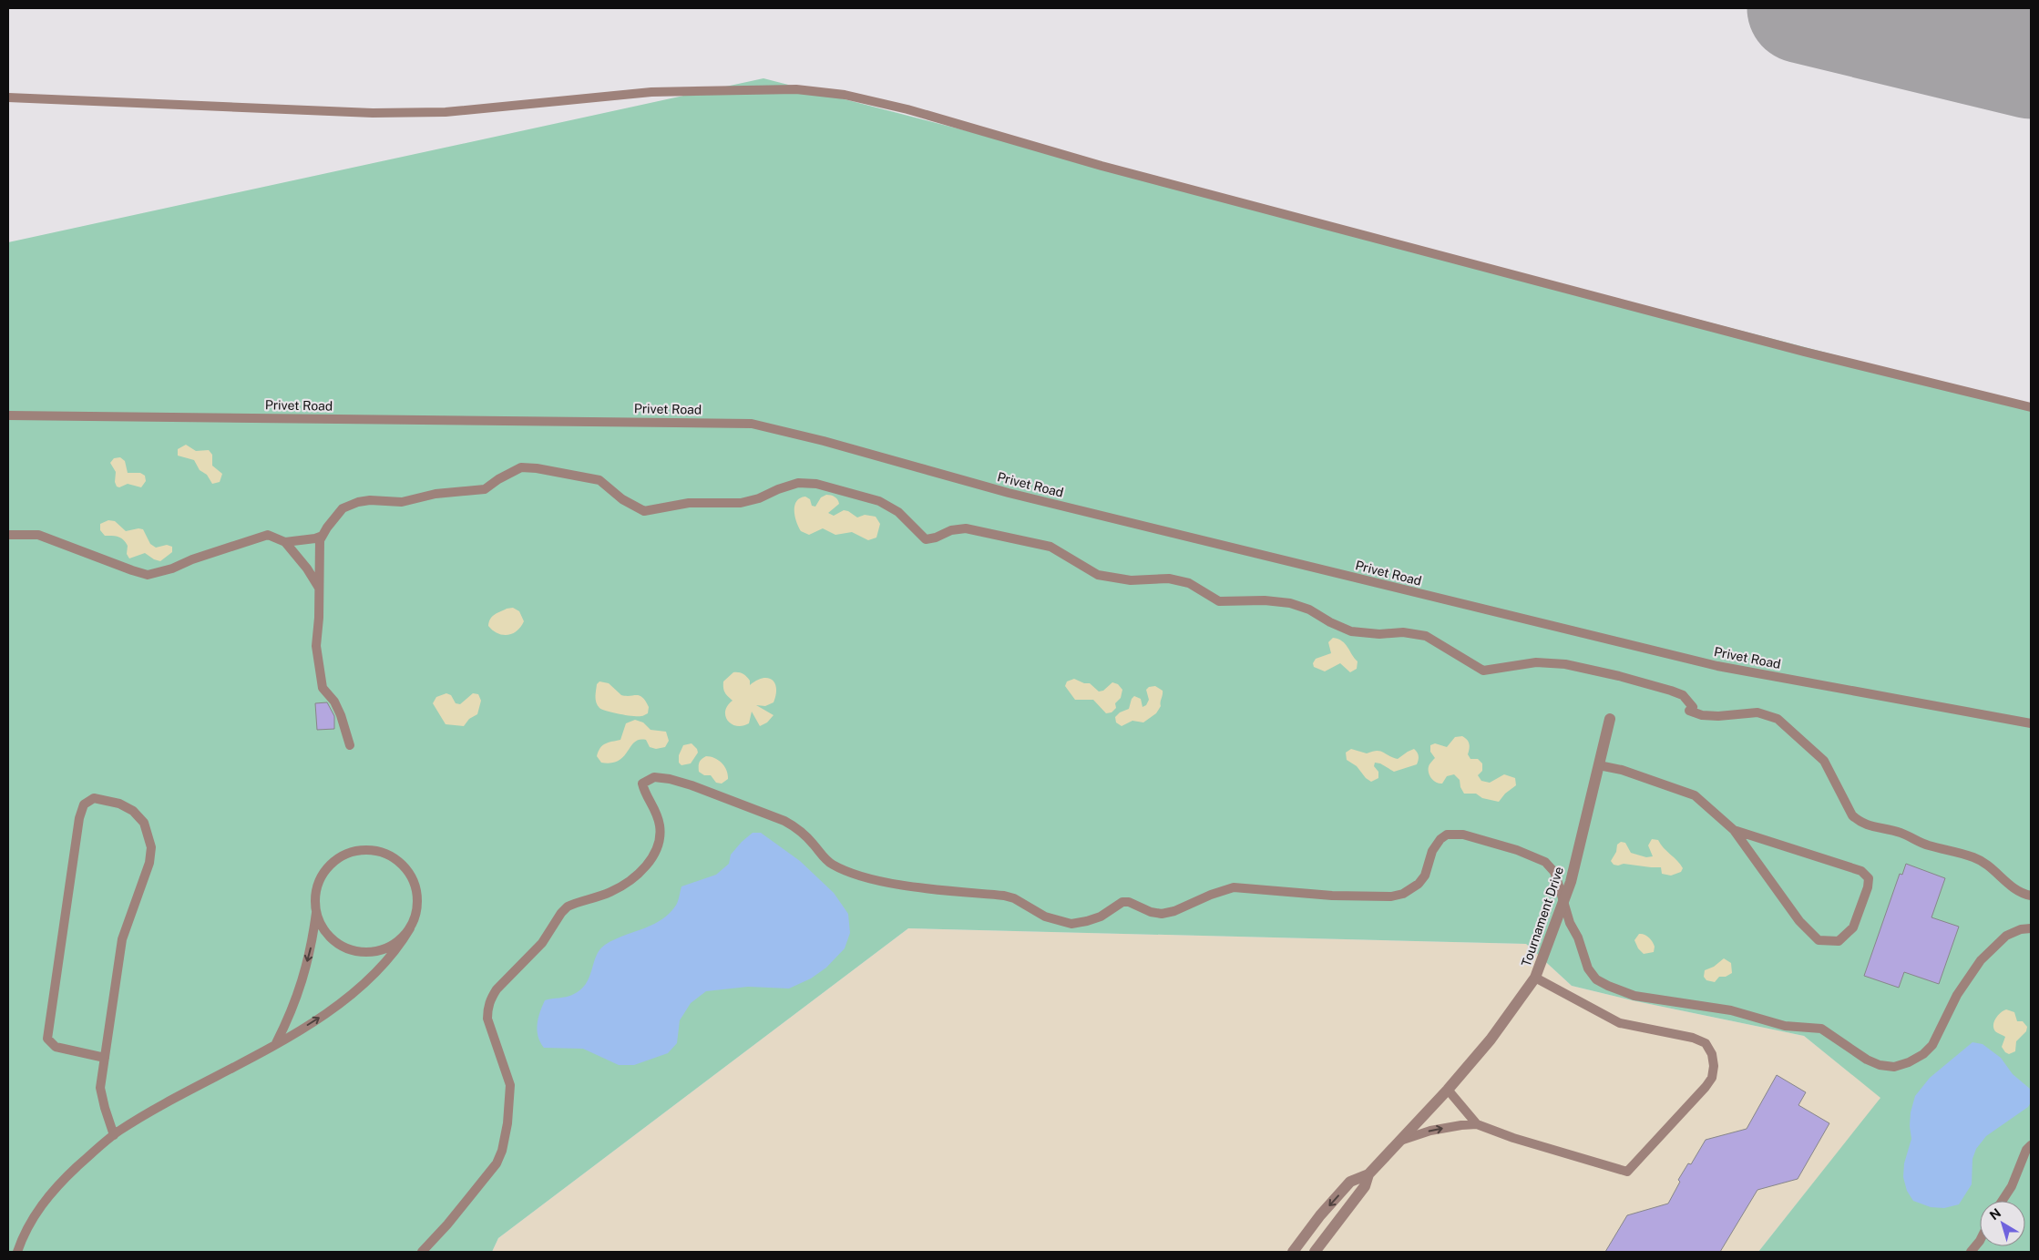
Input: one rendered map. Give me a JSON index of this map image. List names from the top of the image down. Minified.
{"streets":{"street":["Tournament Drive"],"lane":["Privet Road"]},"north":"top left"}
